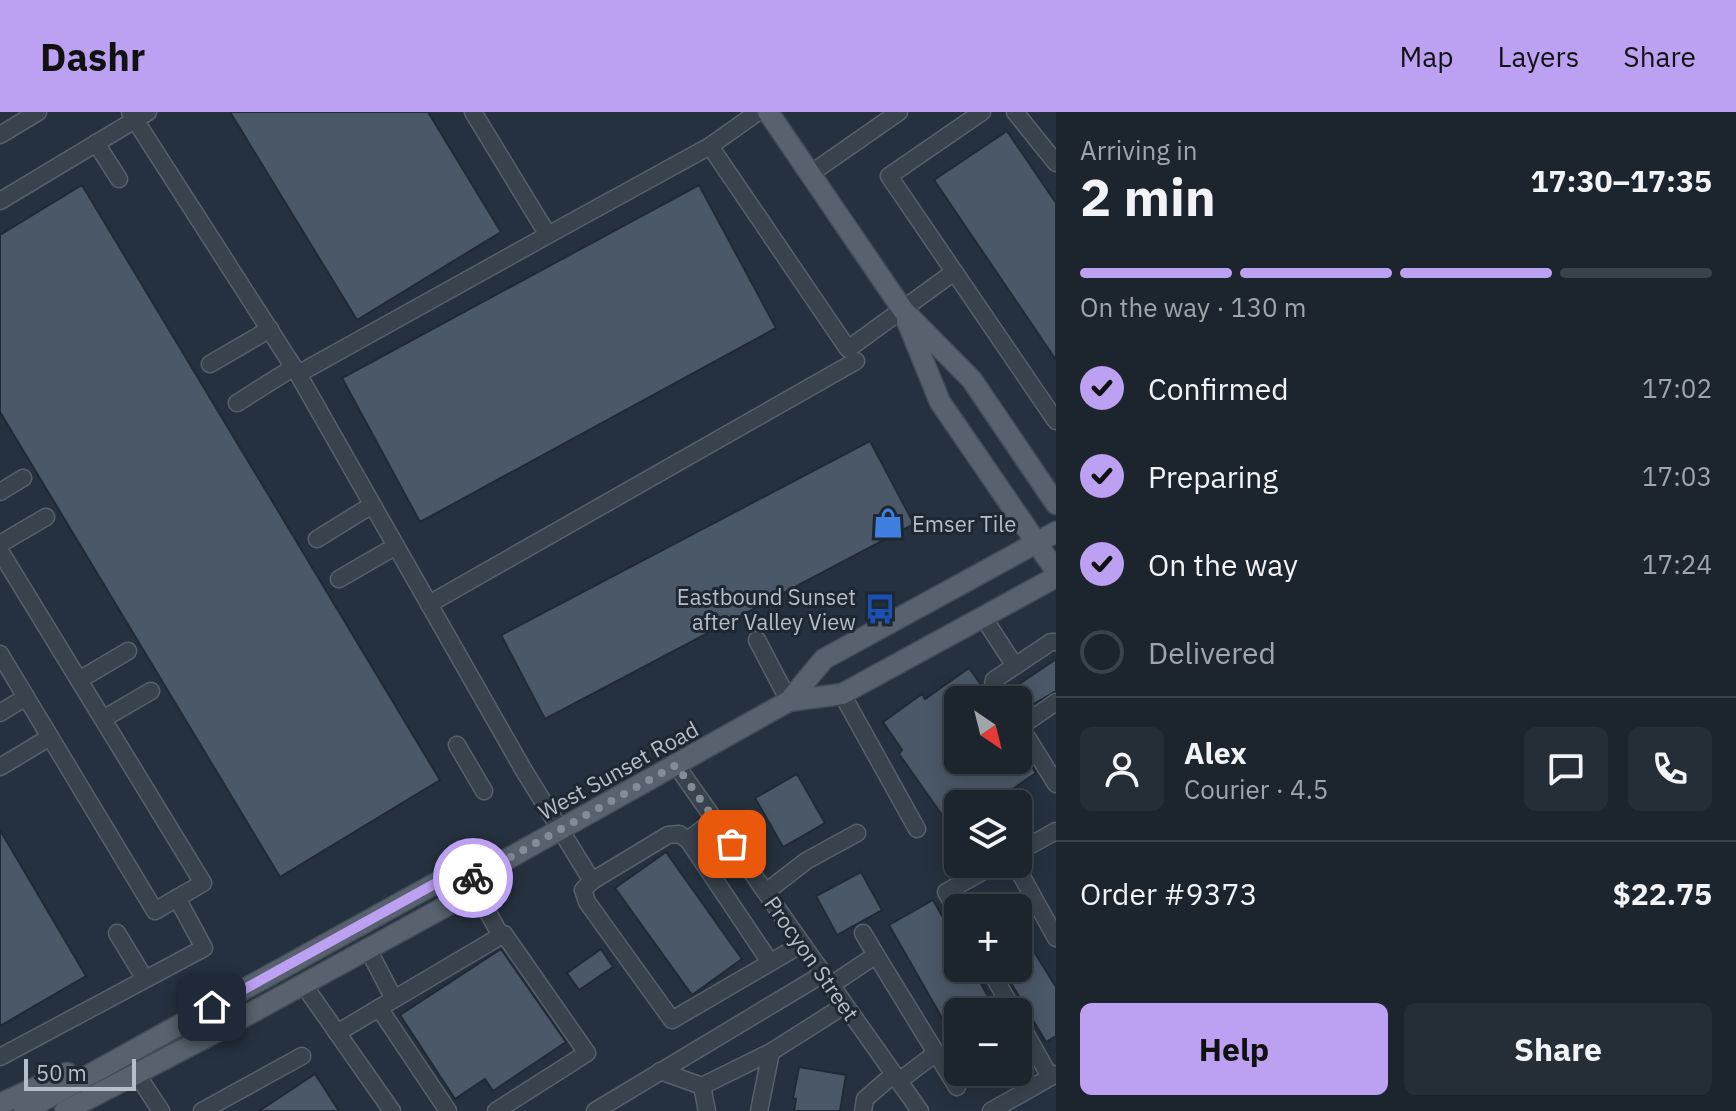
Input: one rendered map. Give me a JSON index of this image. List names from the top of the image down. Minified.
{"streets":{"main road":["West Sunset Road"],"street":["Procyon Street"]},"crossings":[["West Sunset Road","Procyon Street"]],"places":{"shop":["Emser Tile"],"bus stop":["Eastbound Sunset after Valley View"]},"scale_bar":"50 m","north":"bottom right","page":{"header":"Dashr","nav":["Map","Layers","Share"],"heading":["2 min","Arriving in","17:30–17:35"],"panel":["Alex","Courier · 4.5","Order #9373","$22.75"],"bar":"On the way · 130 m","list":[["Confirmed","17:02"],["Preparing","17:03"],["On the way","17:24"],"Delivered"],"map_buttons":["+","−"],"buttons":["Help","Share"],"scale":"50 m"}}
